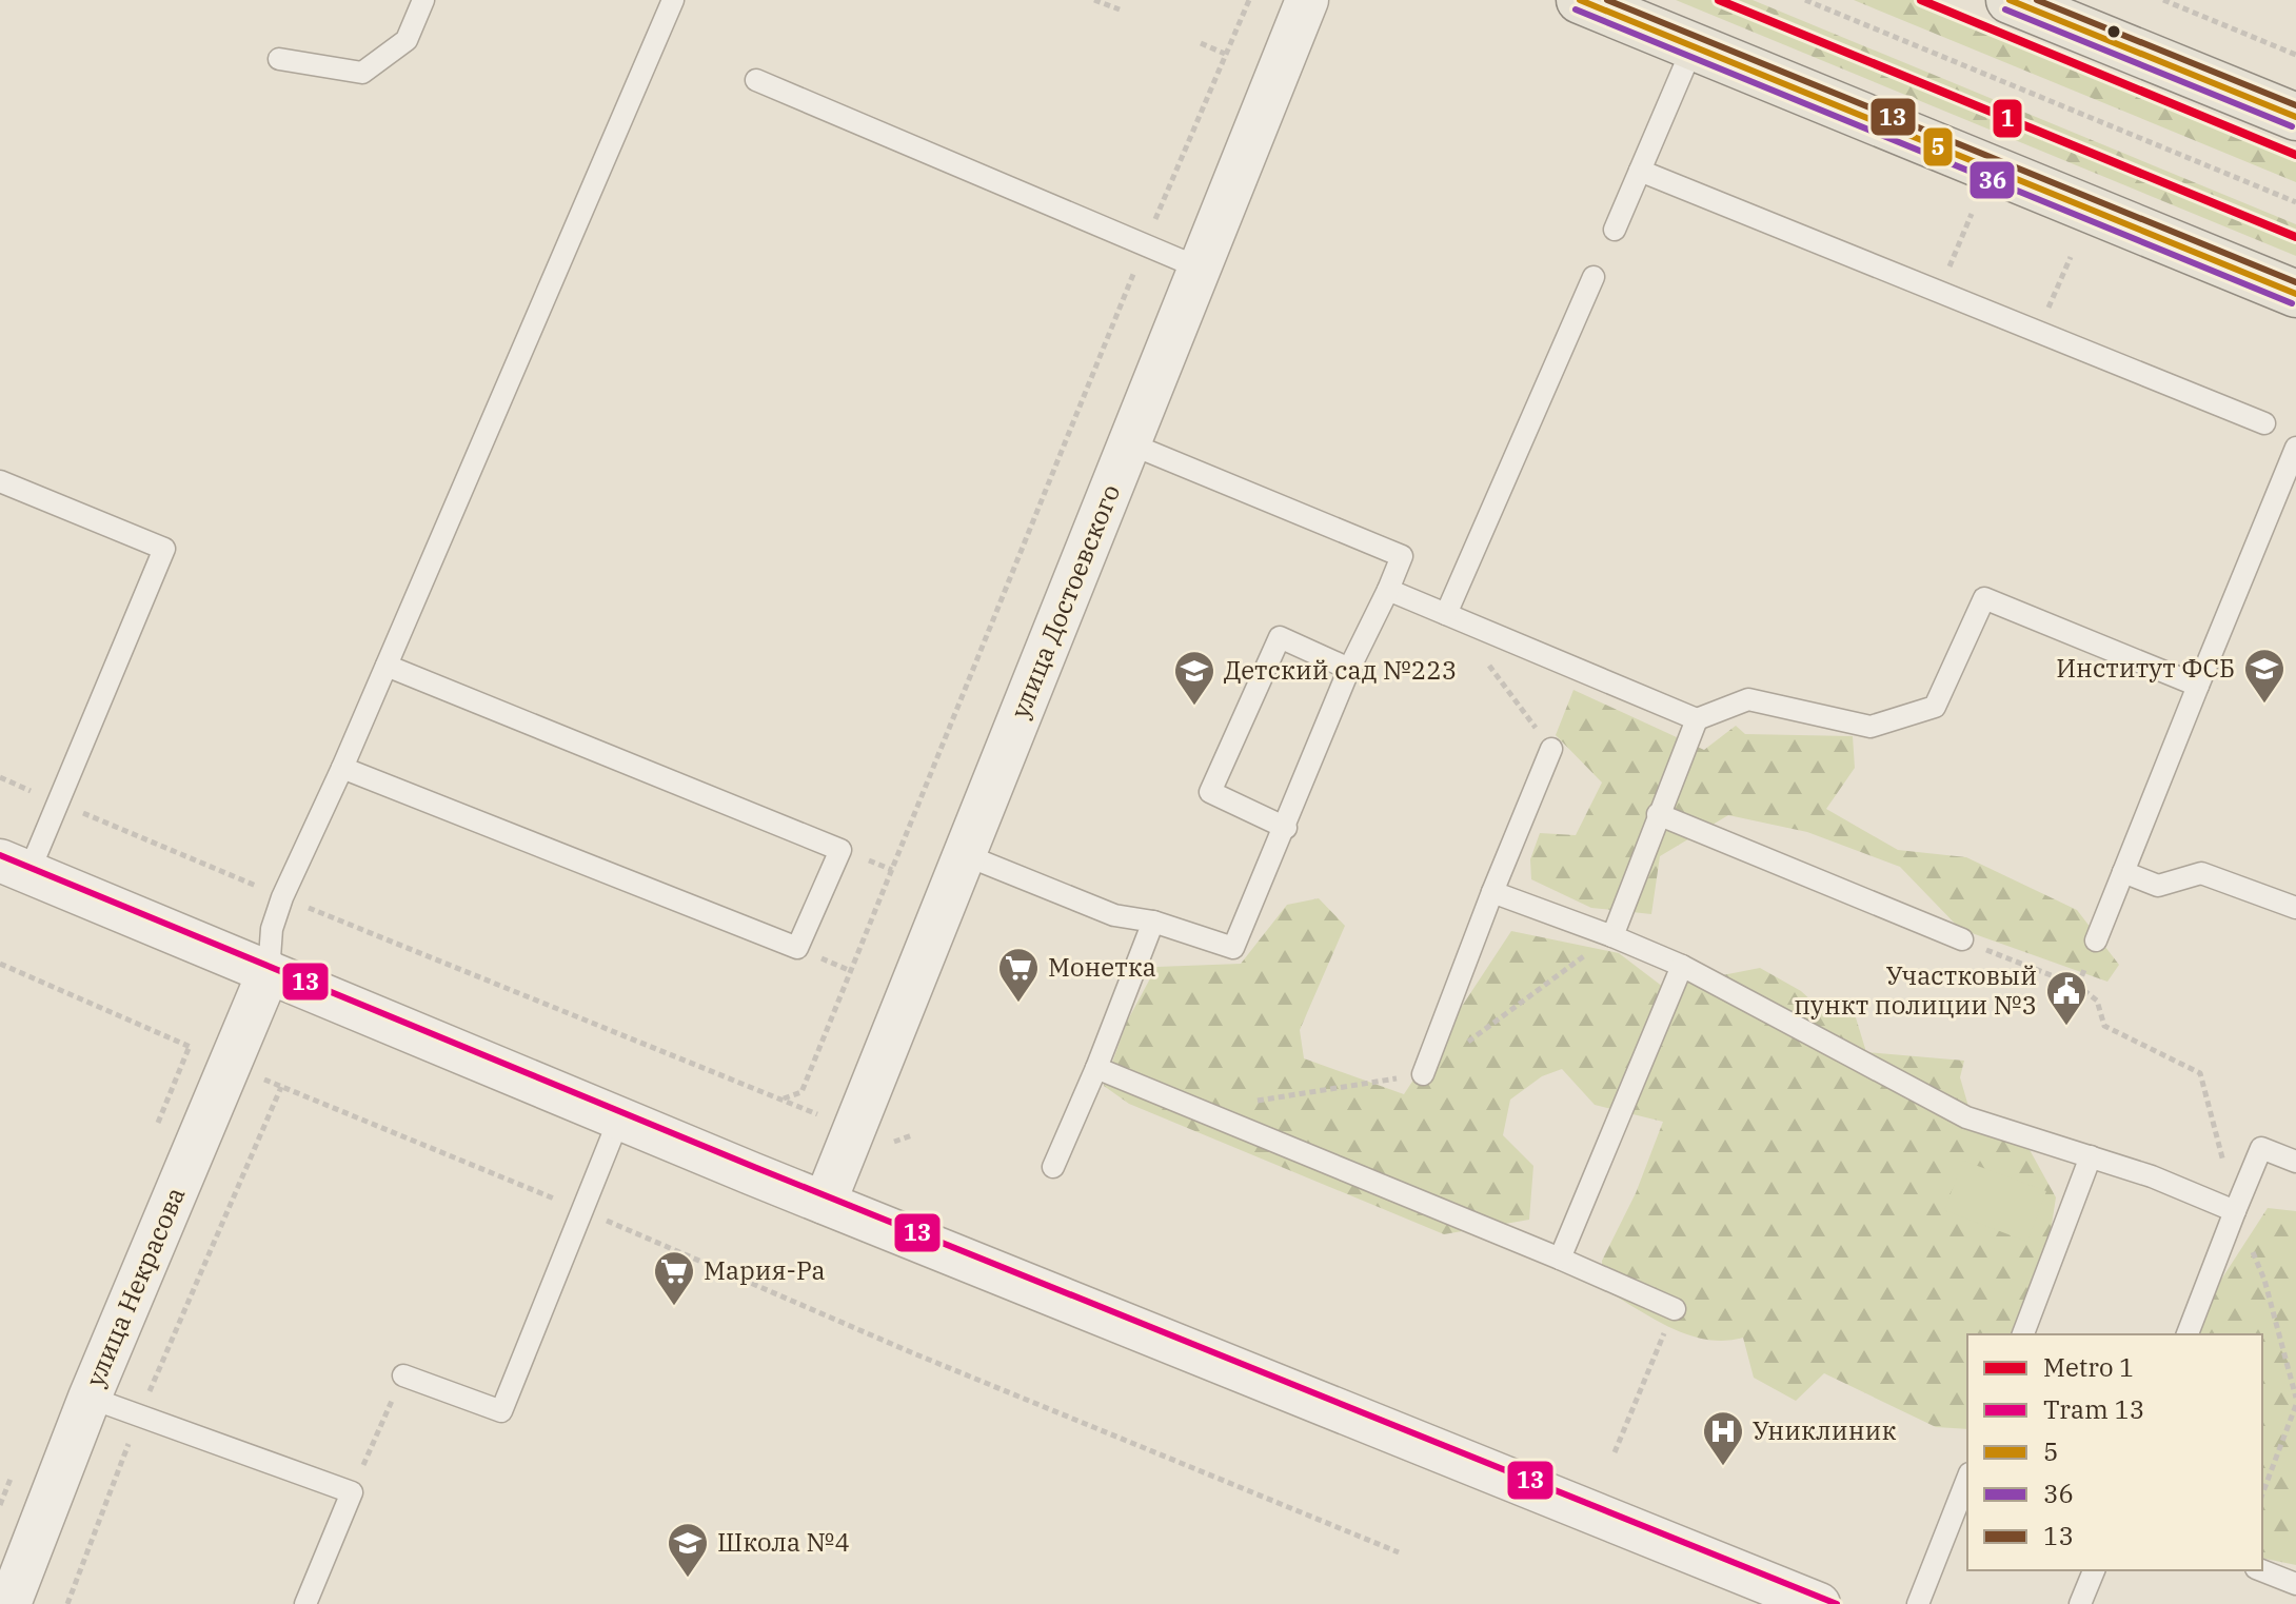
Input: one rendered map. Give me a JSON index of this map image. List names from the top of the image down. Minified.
{"streets":{"street":["улица Достоевского","улица Некрасова"]},"places":{"school or university":["Институт ФСБ","Детский сад №223","Школа №4"],"supermarket":["Монетка","Мария-Ра"],"public building":["Участковый пункт полиции №3"],"hospital":["Униклиник"]},"lines":["metro line 1","transit line 5","transit line 13","transit line 36","tram line 13"],"legend":["Metro 1","Tram 13","5","36","13"]}
